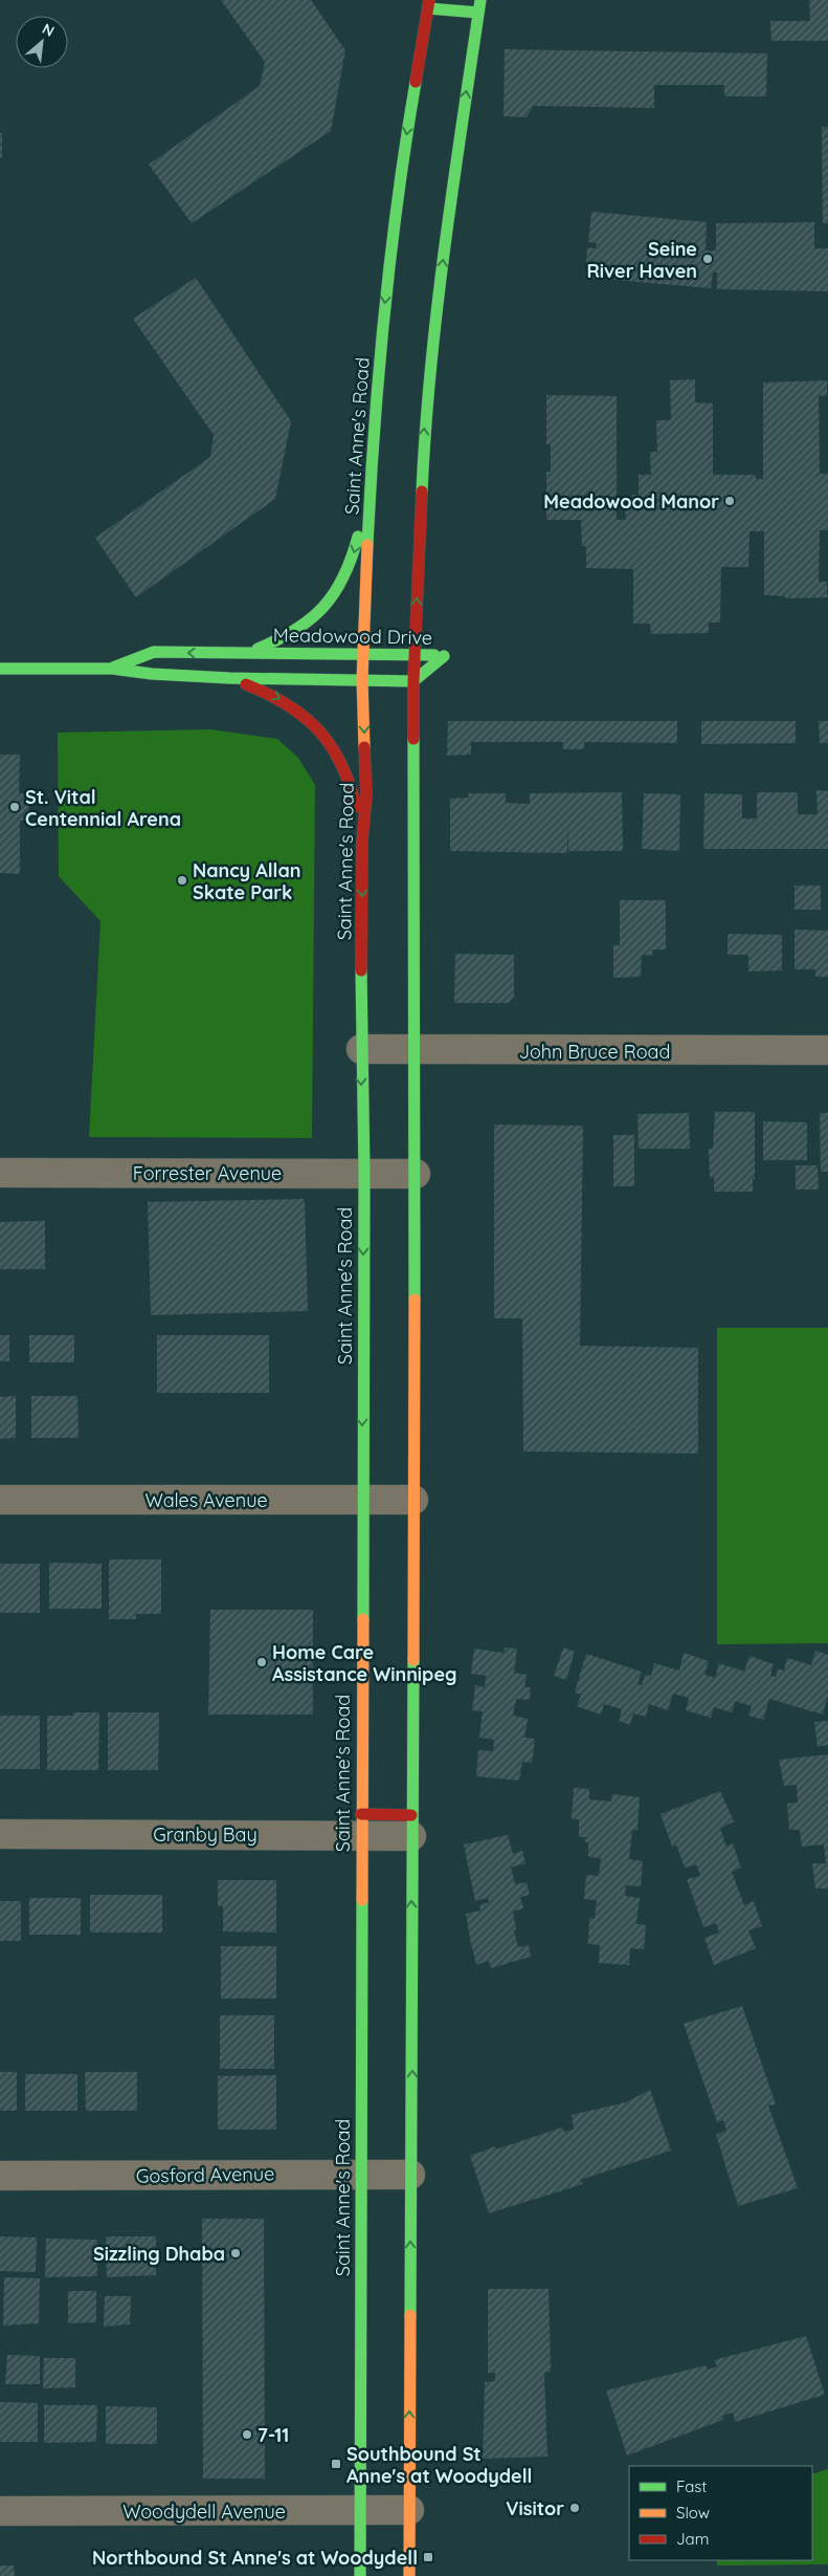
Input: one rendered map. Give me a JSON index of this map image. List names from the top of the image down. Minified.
{"streets":{"main road":["Saint Anne's Road","Meadowood Drive"],"street":["John Bruce Road","Forrester Avenue","Wales Avenue","Granby Bay","Gosford Avenue","Woodydell Avenue"]},"crossings":[["Saint Anne's Road","Meadowood Drive"],["Saint Anne's Road","John Bruce Road"],["Saint Anne's Road","Forrester Avenue"],["Saint Anne's Road","Wales Avenue"],["Saint Anne's Road","Granby Bay"],["Saint Anne's Road","Gosford Avenue"],["Saint Anne's Road","Woodydell Avenue"]],"places":{"other":["Seine River Haven","Meadowood Manor","St. Vital Centennial Arena","Nancy Allan Skate Park","Home Care Assistance Winnipeg","Sizzling Dhaba","7-11","Visitor"],"transit":["Southbound St Anne's at Woodydell","Northbound St Anne's at Woodydell"]},"legend":["Fast","Slow","Jam"],"north":"top right"}
